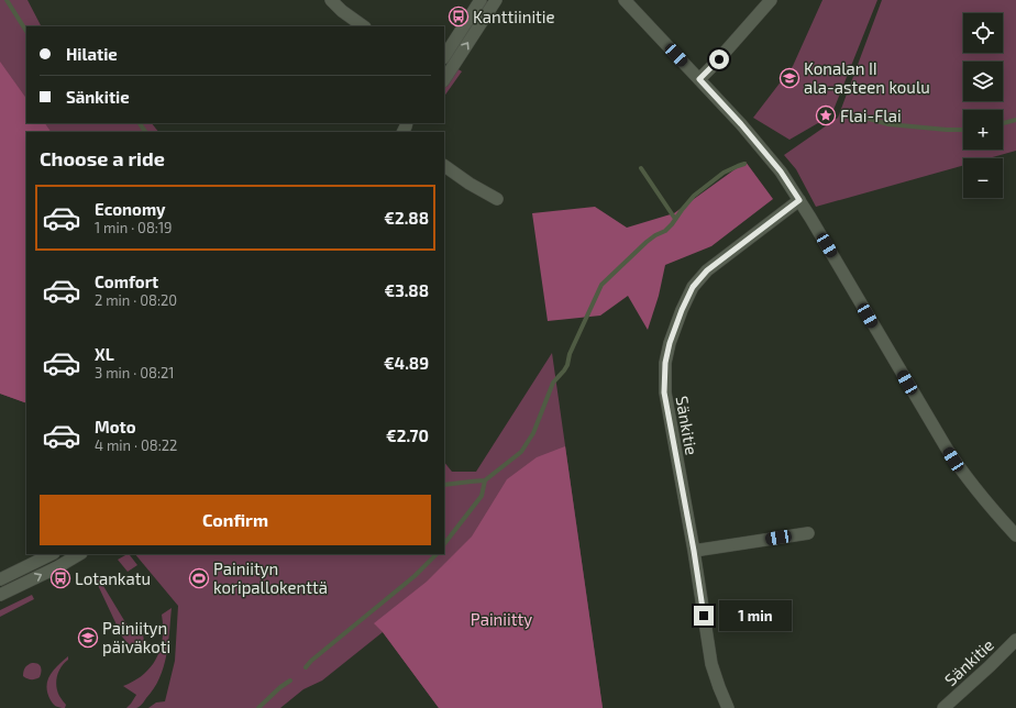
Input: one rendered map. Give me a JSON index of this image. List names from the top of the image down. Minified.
{"streets":{"street":["Sänkitie"]},"parks":["Painiitty"],"places":{"bus stop":["Kanttiinitie","Lotankatu"],"school or university":["Konalan II ala-asteen koulu","Painiityn päiväkoti"],"place":["Flai-Flai"],"sports":["Painiityn koripallokenttä"]},"page":{"map_buttons":["+","−"],"banner":["Hilatie","Sänkitie"],"heading":"Choose a ride","list":[{"name":"Economy","note":"1 min · 08:19","value":"€2.88"},{"name":"Comfort","note":"2 min · 08:20","value":"€3.88"},{"name":"XL","note":"3 min · 08:21","value":"€4.89"},{"name":"Moto","note":"4 min · 08:22","value":"€2.70"}],"buttons":"Confirm","bubble":"1 min"}}
